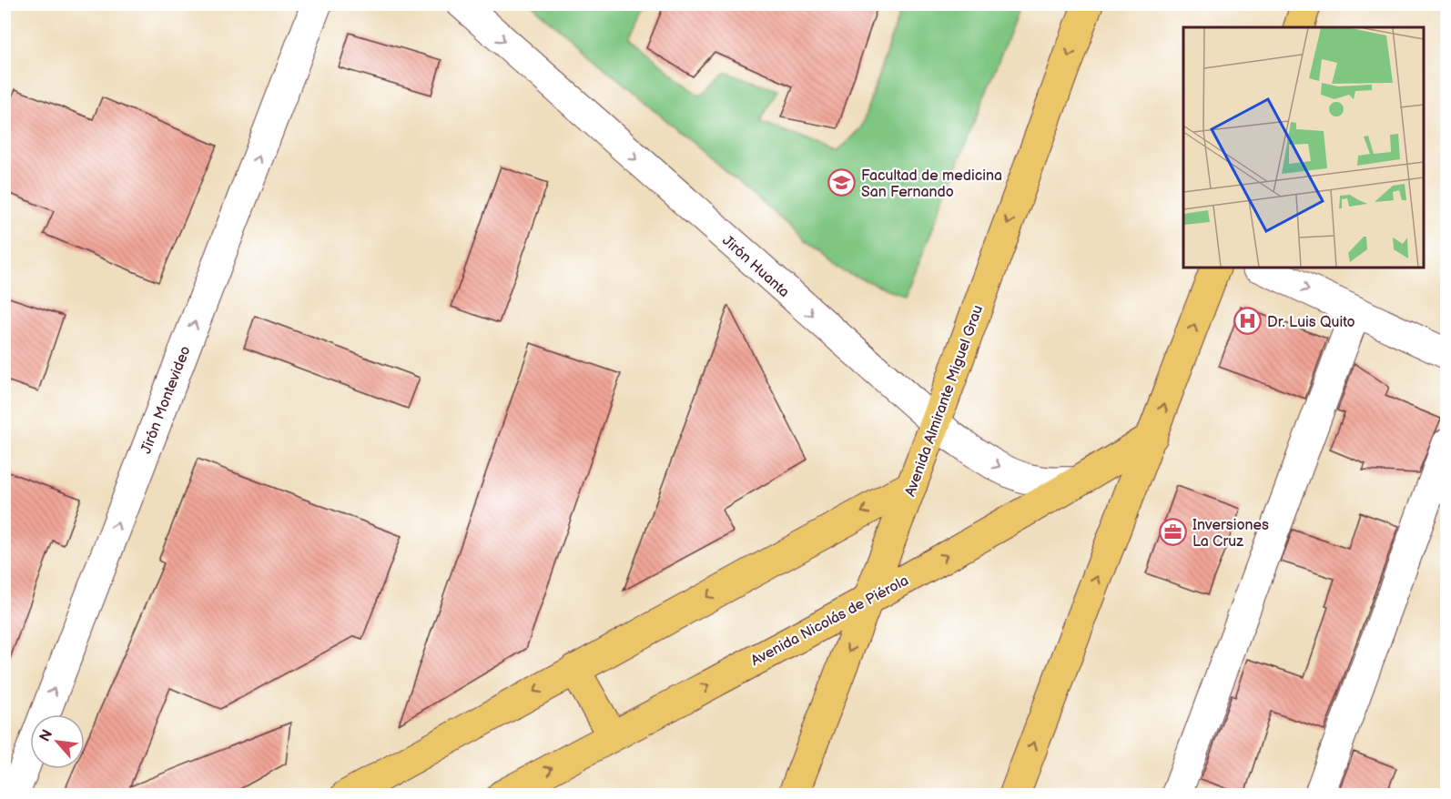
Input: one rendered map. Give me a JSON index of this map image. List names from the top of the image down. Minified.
{"streets":{"main road":["Avenida Almirante Miguel Grau","Avenida Nicolás de Piérola"],"street":["Jirón Huanta","Jirón Montevideo"]},"crossings":[["Jirón Huanta","Avenida Almirante Miguel Grau"],["Jirón Huanta","Avenida Nicolás de Piérola"],["Avenida Almirante Miguel Grau","Avenida Nicolás de Piérola"]],"one_way":["Jirón Huanta","Jirón Montevideo"],"places":{"school or university":["Facultad de medicina San Fernando"],"hospital":["Dr. Luis Quito"],"office":["Inversiones La Cruz"]},"north":"top left"}
